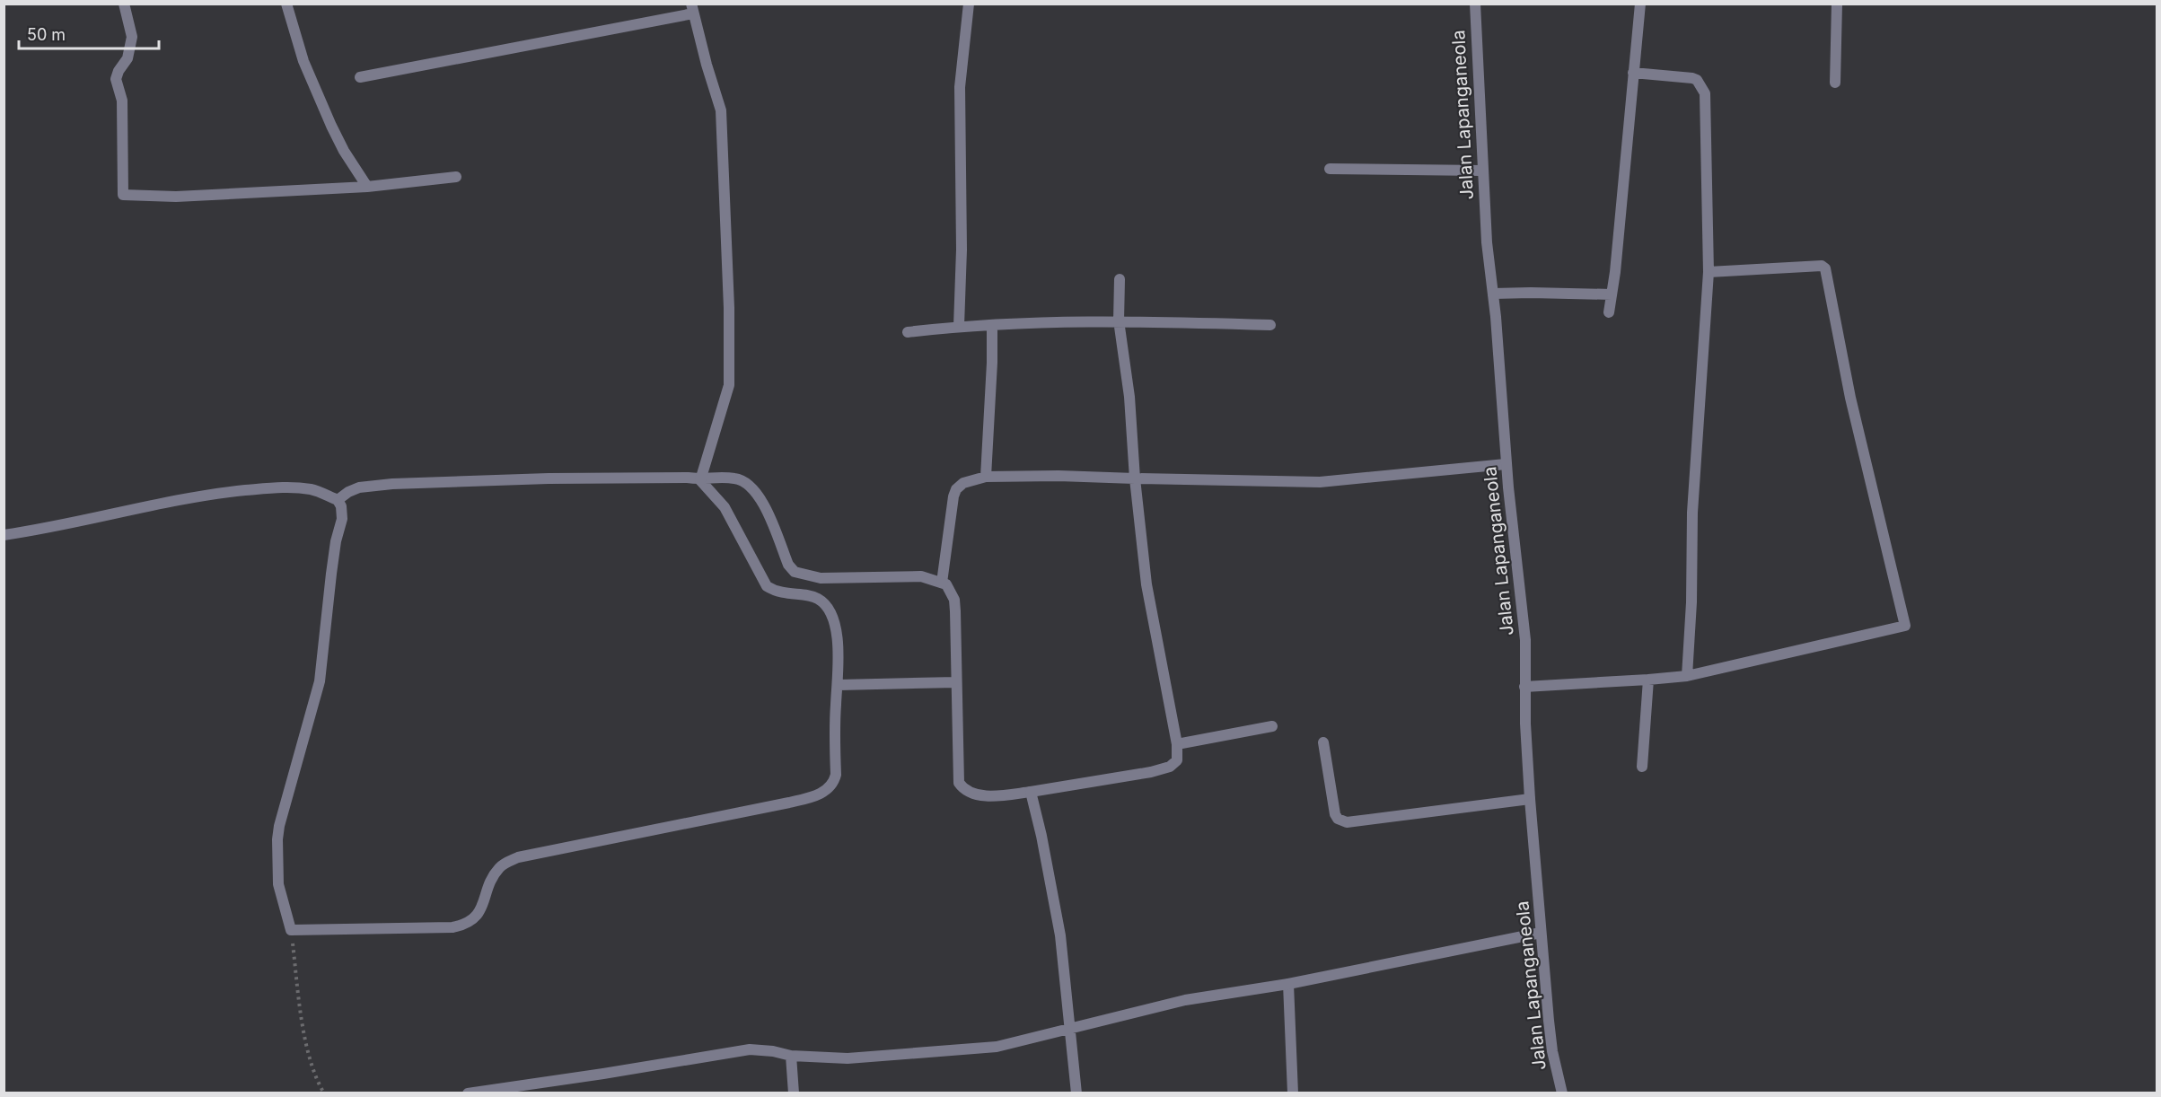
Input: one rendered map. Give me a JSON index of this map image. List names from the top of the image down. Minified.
{"streets":{"street":["Jalan Lapanganeola"]},"scale_bar":"50 m"}
